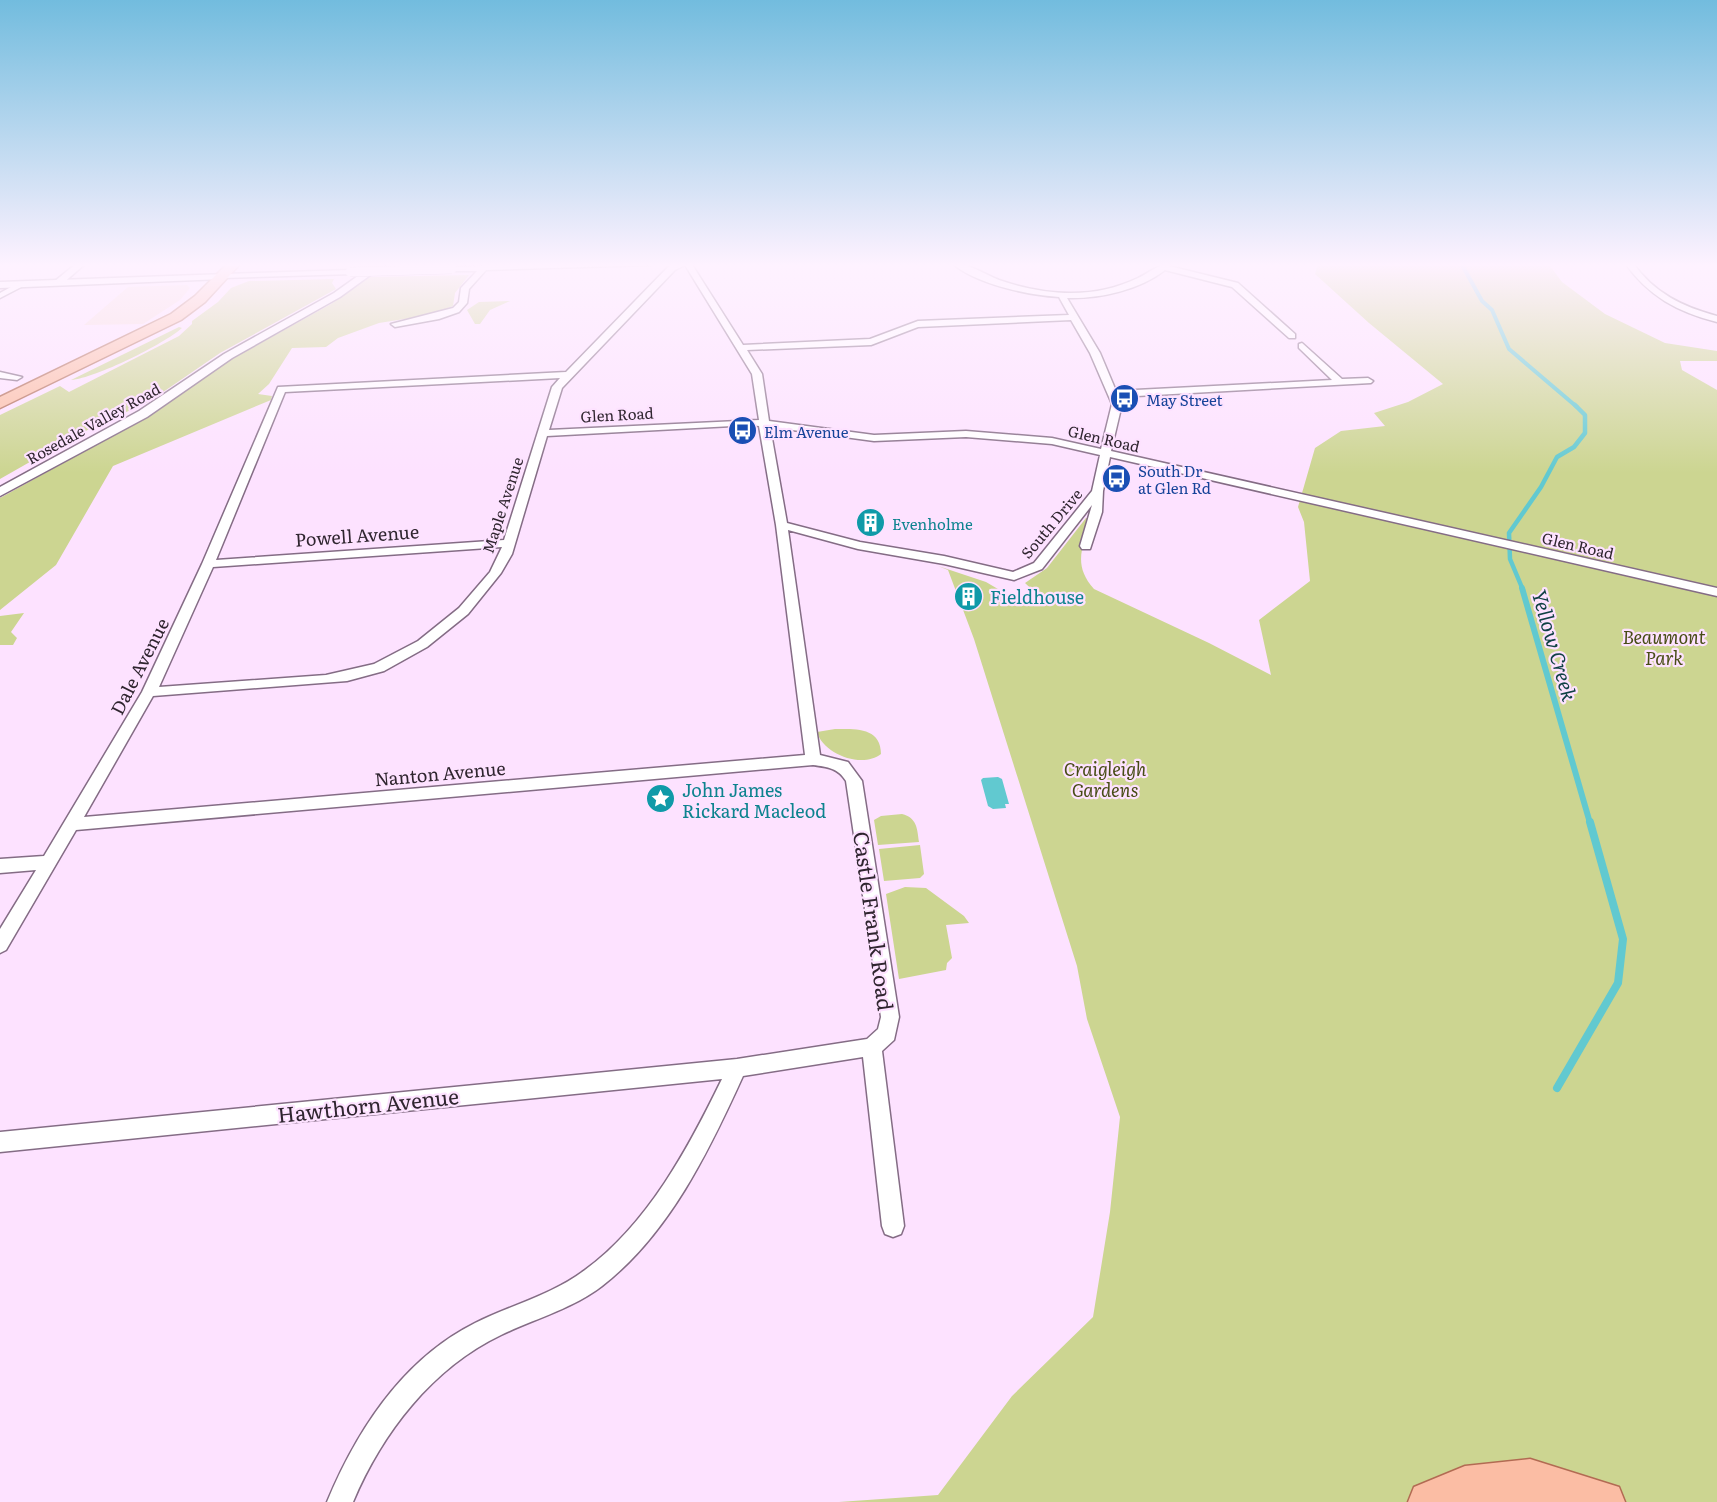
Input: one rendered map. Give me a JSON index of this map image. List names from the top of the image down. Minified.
{"streets":{"street":["Glen Road","Rosedale Valley Road","Maple Avenue","South Drive","Powell Avenue","Dale Avenue","Nanton Avenue","Castle Frank Road","Hawthorn Avenue"]},"crossings":[["Glen Road","Maple Avenue"],["Glen Road","South Drive"],["Maple Avenue","Powell Avenue"],["Maple Avenue","Dale Avenue"],["Powell Avenue","Dale Avenue"],["Dale Avenue","Nanton Avenue"],["Nanton Avenue","Castle Frank Road"]],"water":["Yellow Creek"],"parks":["Beaumont Park","Craigleigh Gardens"],"places":{"bus stop":["May Street","Elm Avenue","South Dr at Glen Rd"],"building":["Evenholme","Fieldhouse"],"place":["John James Rickard Macleod"]}}
